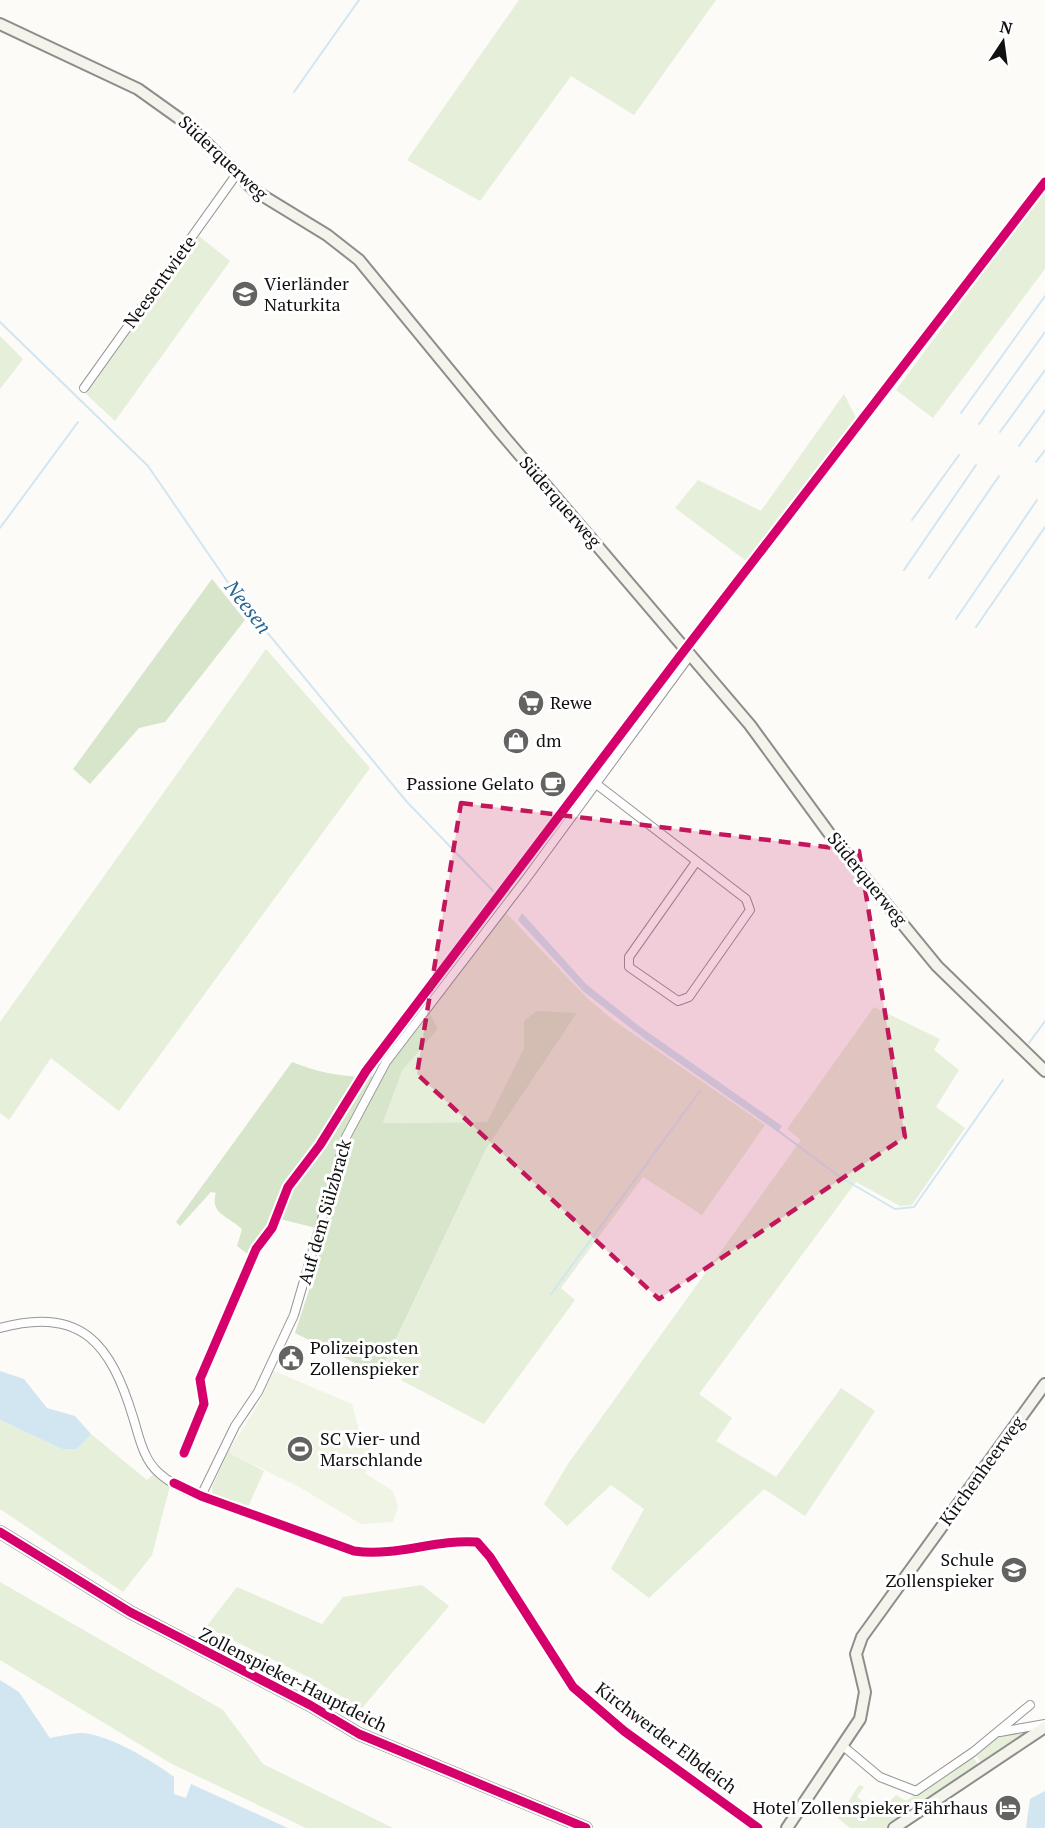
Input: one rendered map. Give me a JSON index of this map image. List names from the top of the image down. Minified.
{"streets":{"street":["Süderquerweg","Neesentwiete","Auf dem Sülzbrack","Kirchenheerweg","Zollenspieker-Hauptdeich","Kirchwerder Elbdeich"]},"crossings":[["Süderquerweg","Neesentwiete"],["Süderquerweg","Auf dem Sülzbrack"],["Auf dem Sülzbrack","Kirchwerder Elbdeich"]],"water":["Neesen"],"places":{"school or university":["Vierländer Naturkita","Schule Zollenspieker"],"supermarket":["Rewe"],"shop":["dm"],"cafe":["Passione Gelato"],"public building":["Polizeiposten Zollenspieker"],"sports":["SC Vier- und Marschlande"],"hotel":["Hotel Zollenspieker Fährhaus"]},"north":"top"}
